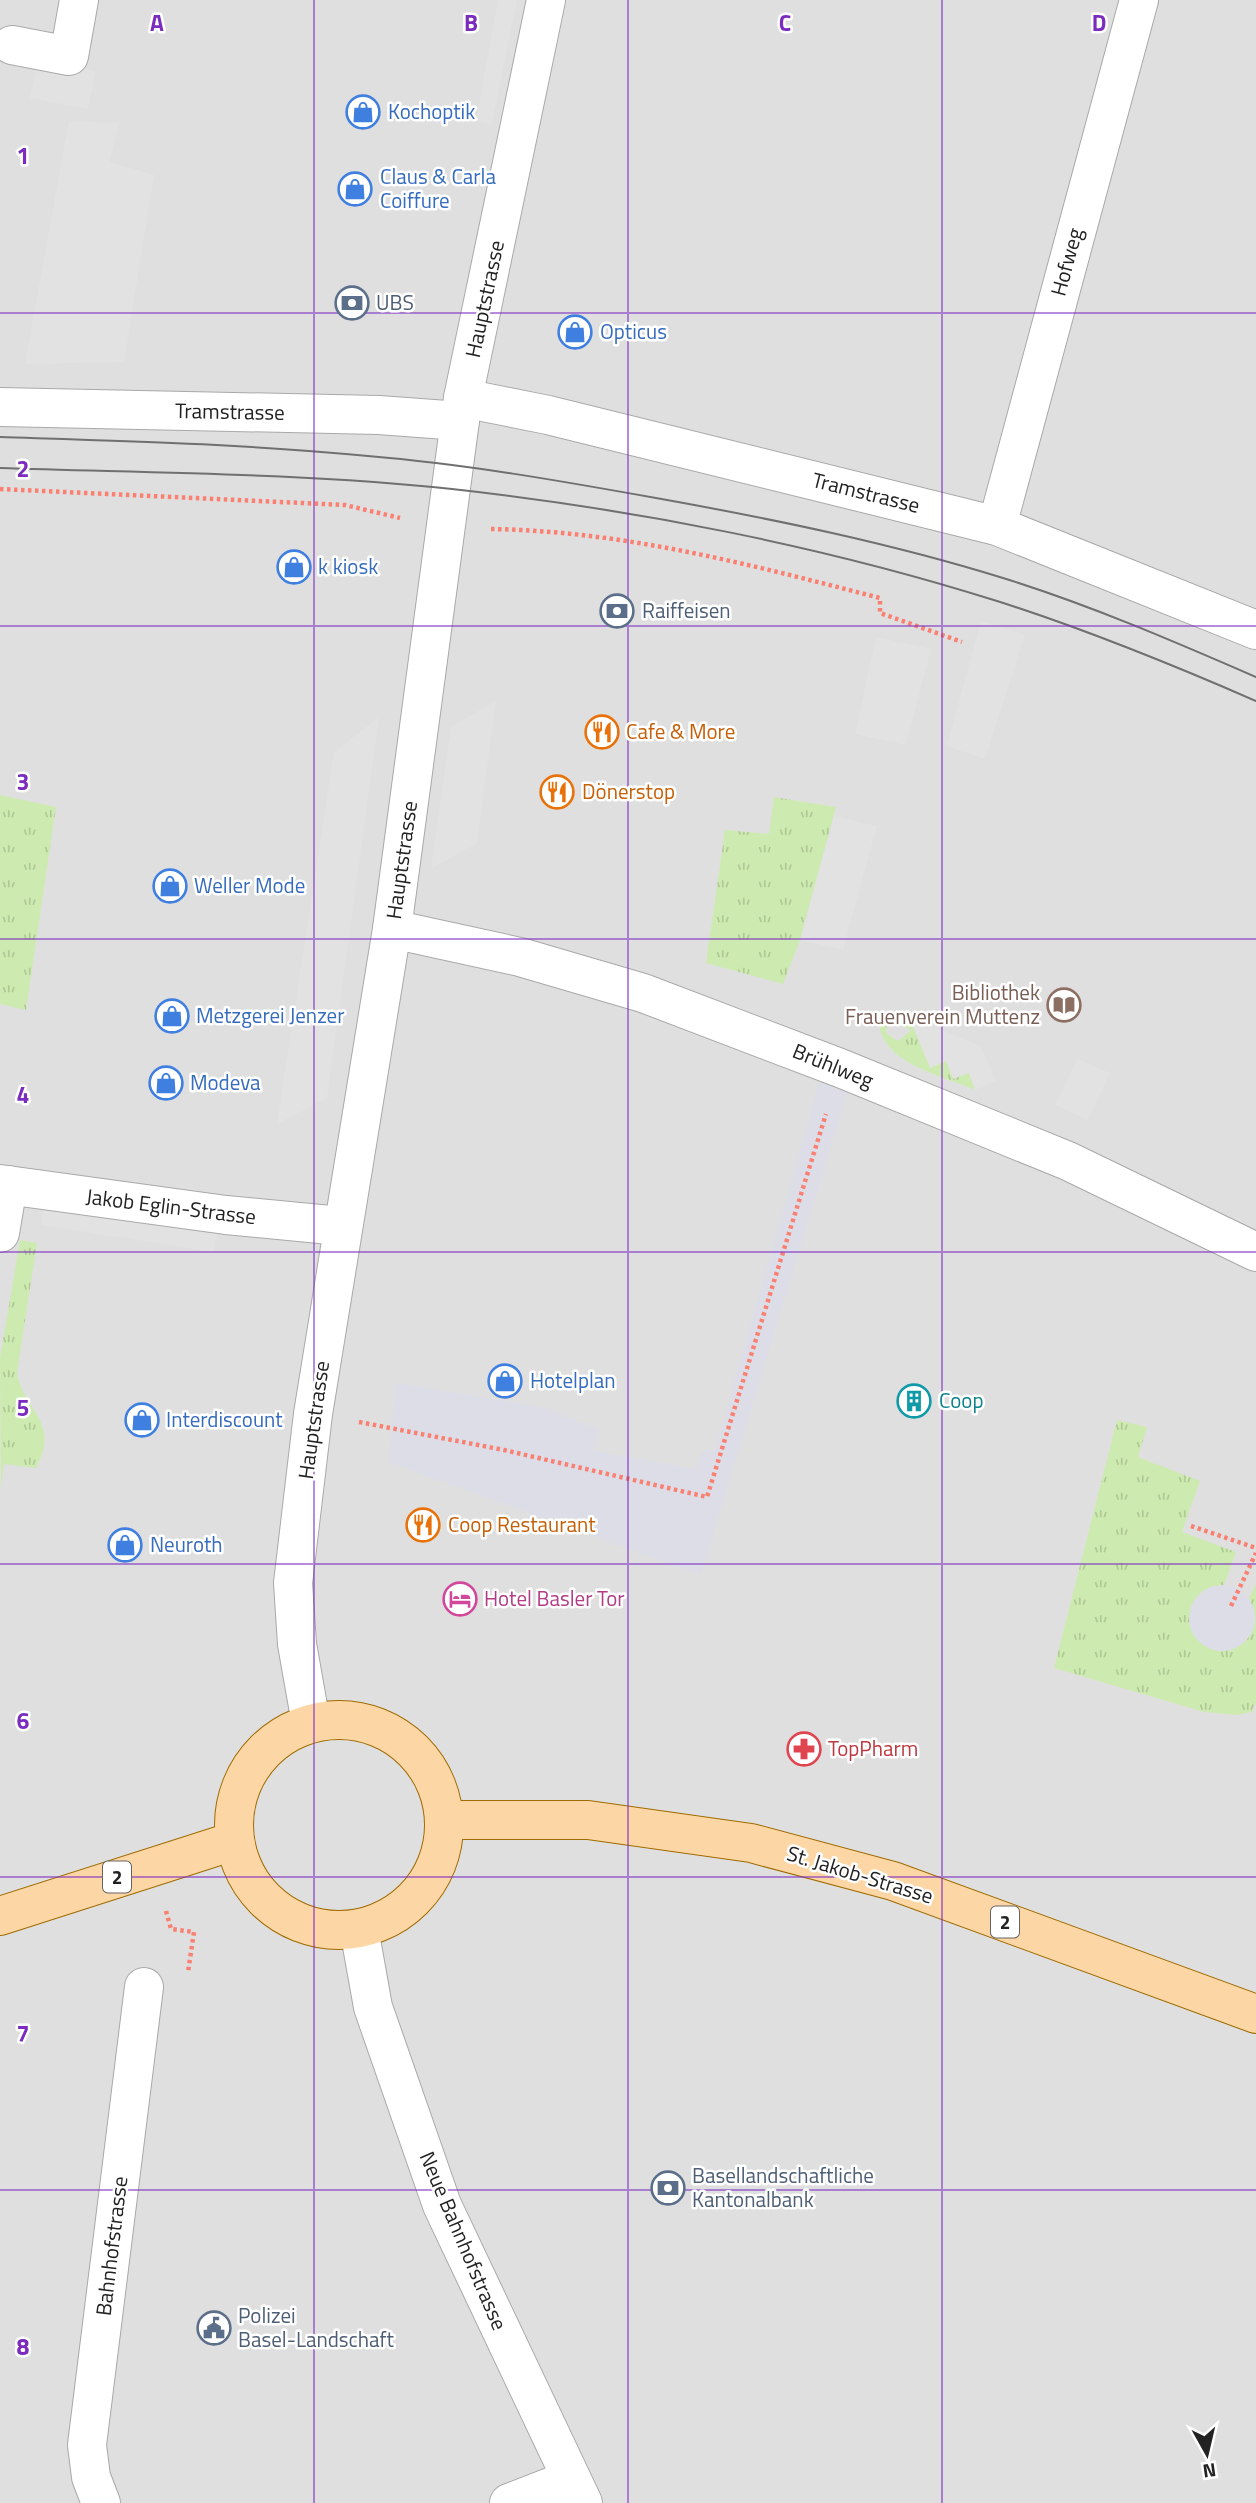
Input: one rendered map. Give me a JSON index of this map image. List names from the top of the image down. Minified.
{"streets":{"main road":["St. Jakob-Strasse","2"],"street":["Hofweg","Hauptstrasse","Tramstrasse","Brühlweg","Jakob Eglin-Strasse","Neue Bahnhofstrasse","Bahnhofstrasse"]},"crossings":[["Hofweg","Tramstrasse"],["Hauptstrasse","Tramstrasse"],["Hauptstrasse","Brühlweg"],["Hauptstrasse","Jakob Eglin-Strasse"],["Hauptstrasse","St. Jakob-Strasse"],["Hauptstrasse","2"],["Hauptstrasse","Neue Bahnhofstrasse"],["St. Jakob-Strasse","2"],["St. Jakob-Strasse","Neue Bahnhofstrasse"],["2","Neue Bahnhofstrasse"]],"places":{"shop":["Kochoptik","Claus & Carla Coiffure","Opticus","k kiosk","Weller Mode","Metzgerei Jenzer","Modeva","Hotelplan","Interdiscount","Neuroth"],"bank":["UBS","Raiffeisen","Basellandschaftliche Kantonalbank"],"restaurant":["Cafe & More","Dönerstop","Coop Restaurant"],"library":["Bibliothek Frauenverein Muttenz"],"building":["Coop"],"hotel":["Hotel Basler Tor"],"pharmacy":["TopPharm"],"public building":["Polizei Basel-Landschaft"]},"north":"bottom","grid":{"columns":["A","B","C","D"],"rows":["1","2","3","4","5","6","7","8"]}}
